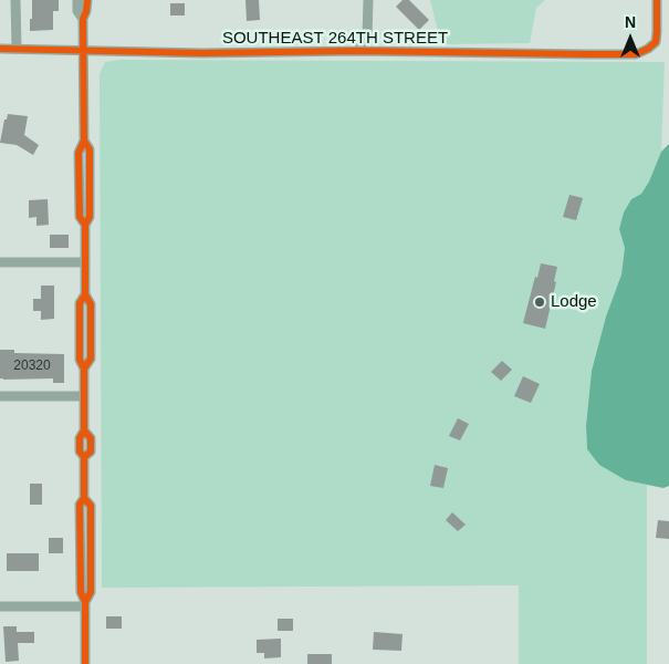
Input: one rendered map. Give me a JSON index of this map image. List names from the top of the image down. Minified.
{"streets":{"street":["SOUTHEAST 264TH STREET"]},"places":["Lodge"],"house_numbers":["20320"],"north":"top"}
